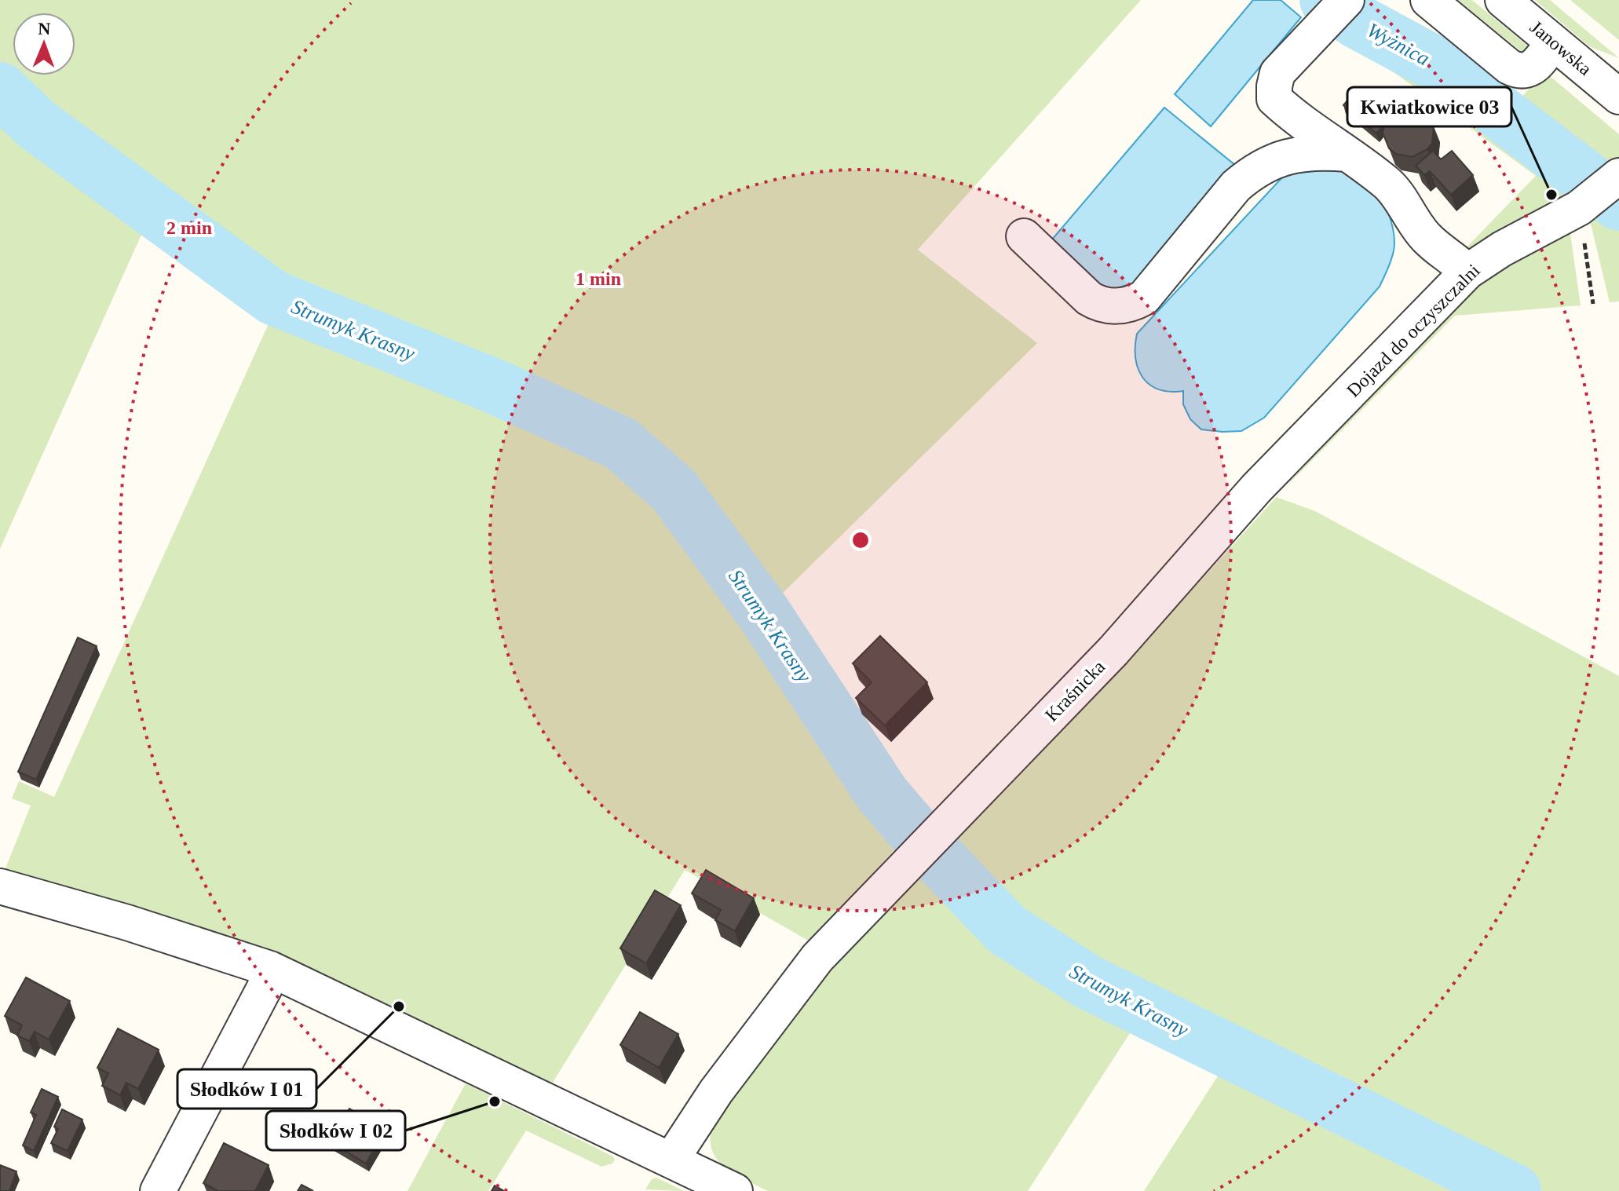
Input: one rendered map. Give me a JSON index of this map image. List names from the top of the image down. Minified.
{"streets":{"street":["Janowska","Dojazd do oczyszczalni","Kraśnicka"]},"crossings":[["Dojazd do oczyszczalni","Kraśnicka"]],"water":["Wyżnica","Strumyk Krasny"],"places":["Kwiatkowice 03","Słodków I 01","Słodków I 02"],"north":"top","rings":["2 min","1 min"]}
